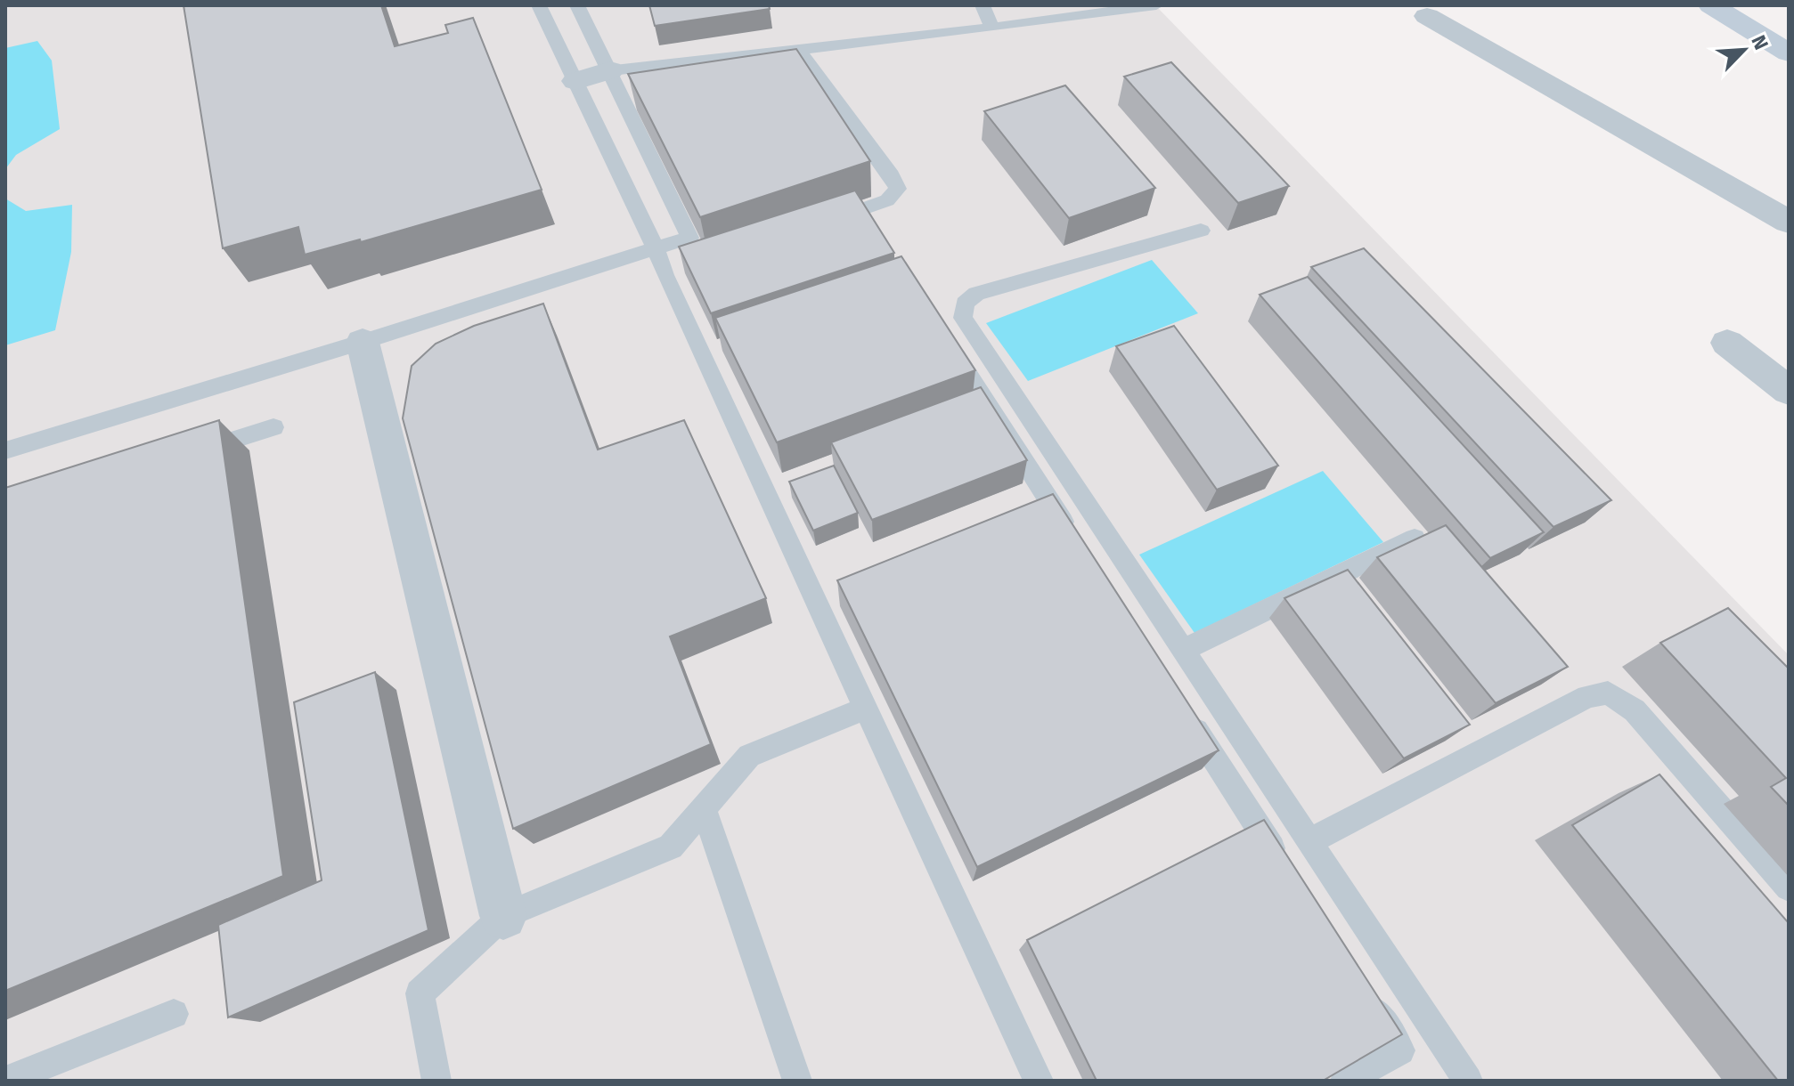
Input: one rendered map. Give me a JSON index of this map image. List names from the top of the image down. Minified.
{"north":"top right"}
